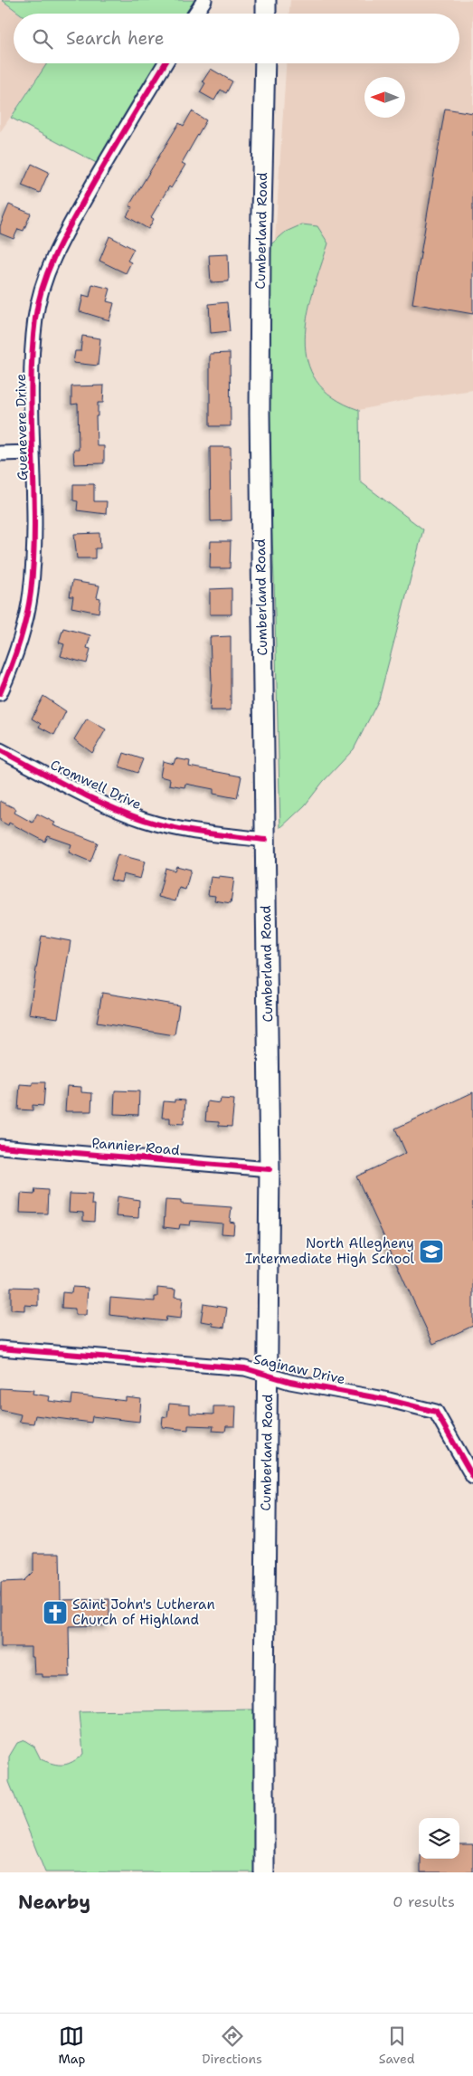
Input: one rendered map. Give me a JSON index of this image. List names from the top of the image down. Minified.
{"streets":{"main road":["Cumberland Road"],"street":["Guenevere Drive","Cromwell Drive","Pannier Road","Saginaw Drive"]},"crossings":[["Cumberland Road","Cromwell Drive"],["Cumberland Road","Pannier Road"],["Cumberland Road","Saginaw Drive"]],"places":{"school or university":["North Allegheny Intermediate High School"],"church":["Saint John's Lutheran Church of Highland"]},"north":"left","page":{"search":"Search here","heading":["Nearby","0 results"],"nav":["Map","Directions","Saved"]}}
